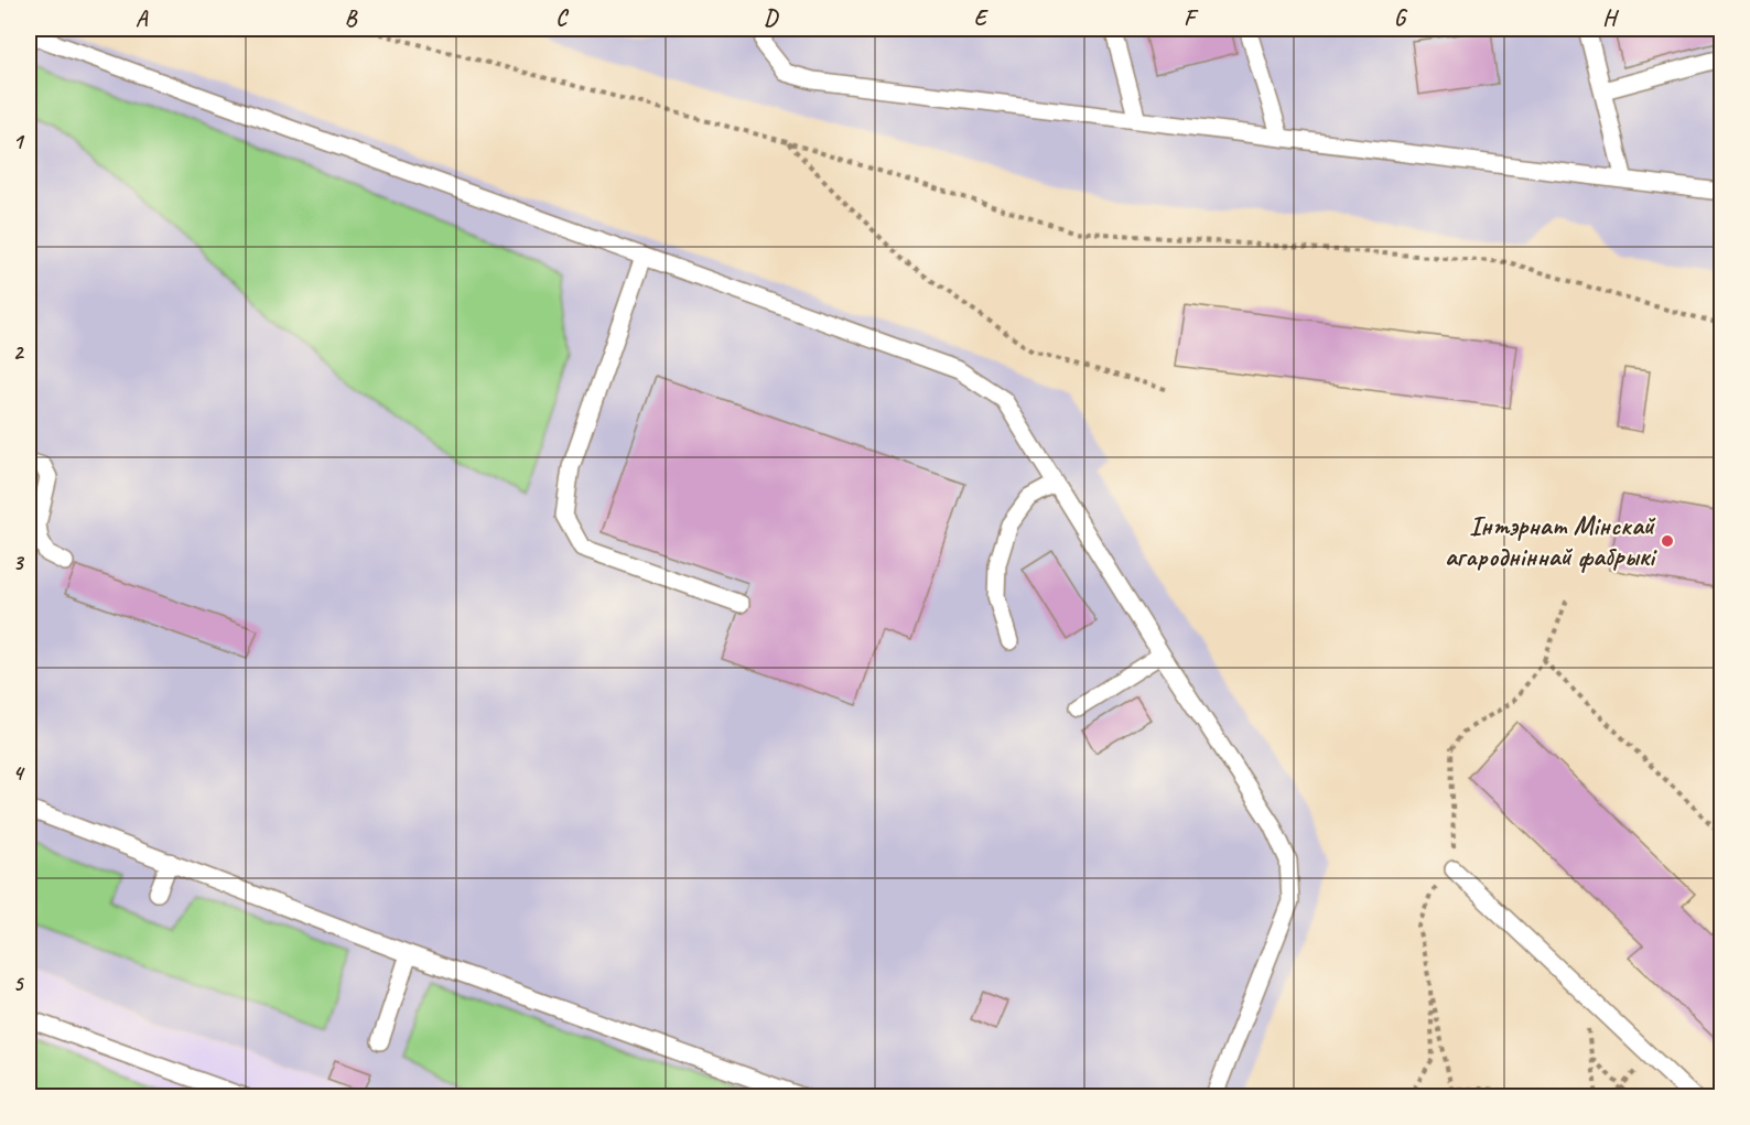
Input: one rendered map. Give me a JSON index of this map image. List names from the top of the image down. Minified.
{"places":["Інтэрнат Мінскай агародніннай фабрыкі"],"grid":{"columns":["A","B","C","D","E","F","G","H"],"rows":["1","2","3","4","5"]}}
